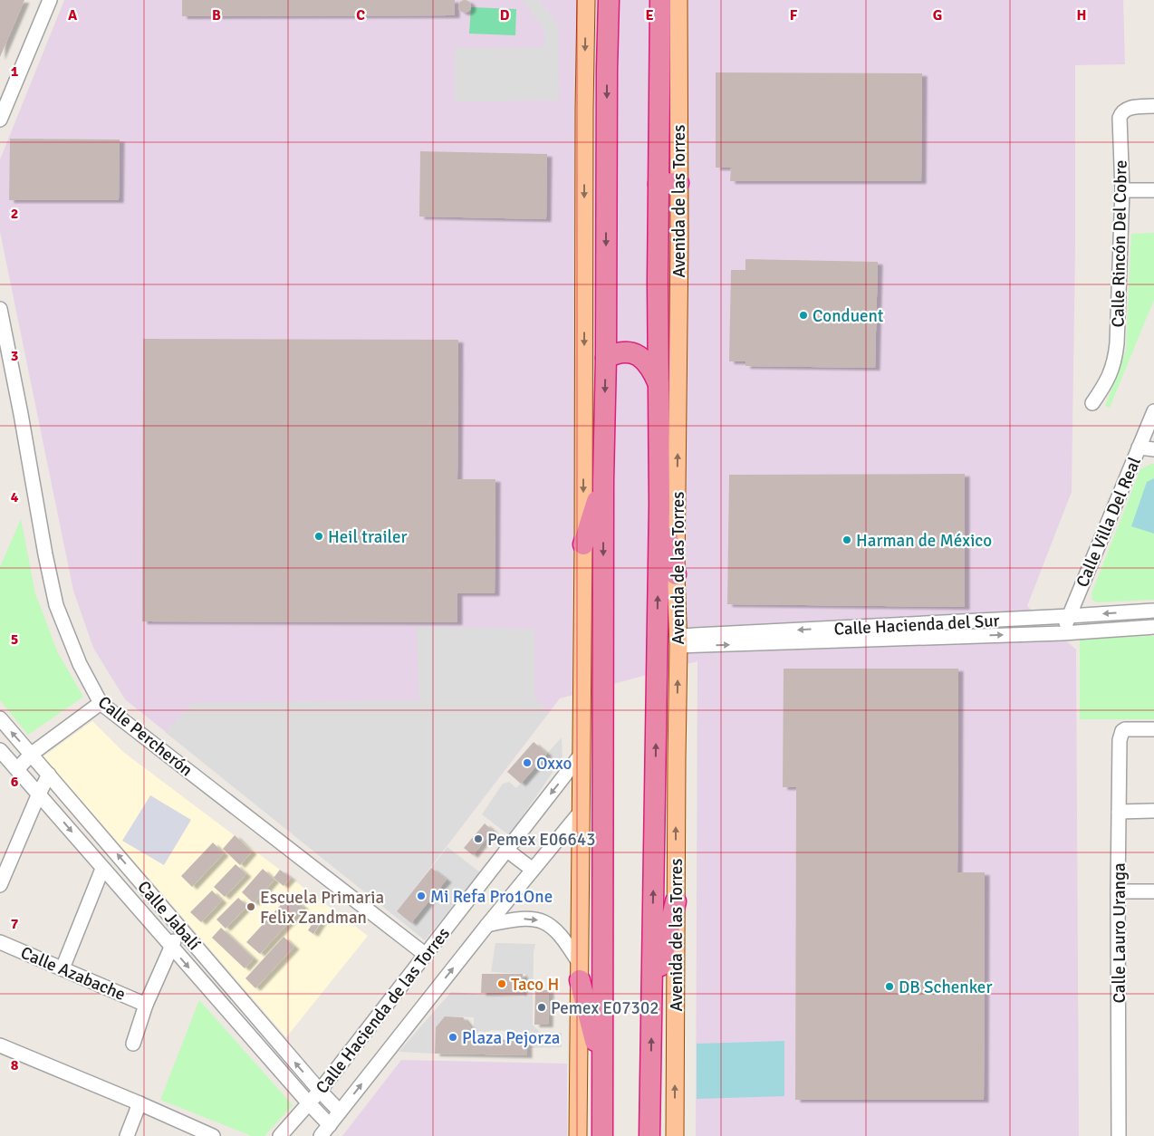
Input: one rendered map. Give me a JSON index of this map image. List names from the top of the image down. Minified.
{"streets":{"highway":["Avenida de las Torres"],"street":["Calle Rincón Del Cobre","Calle Villa Del Real","Calle Hacienda del Sur","Calle Percherón","Calle Jabalí","Calle Lauro Uranga","Calle Azabache","Calle Hacienda de las Torres"]},"crossings":[["Avenida de las Torres","Calle Hacienda del Sur"],["Calle Villa Del Real","Calle Hacienda del Sur"],["Calle Percherón","Calle Hacienda de las Torres"],["Calle Jabalí","Calle Azabache"],["Calle Jabalí","Calle Hacienda de las Torres"]],"places":["Conduent","Heil trailer","Harman de México","Oxxo","Pemex E06643","Mi Refa Pro1One","Escuela Primaria Felix Zandman","Taco H","DB Schenker","Pemex E07302","Plaza Pejorza"],"grid":{"columns":["A","B","C","D","E","F","G","H"],"rows":["1","2","3","4","5","6","7","8"]}}
